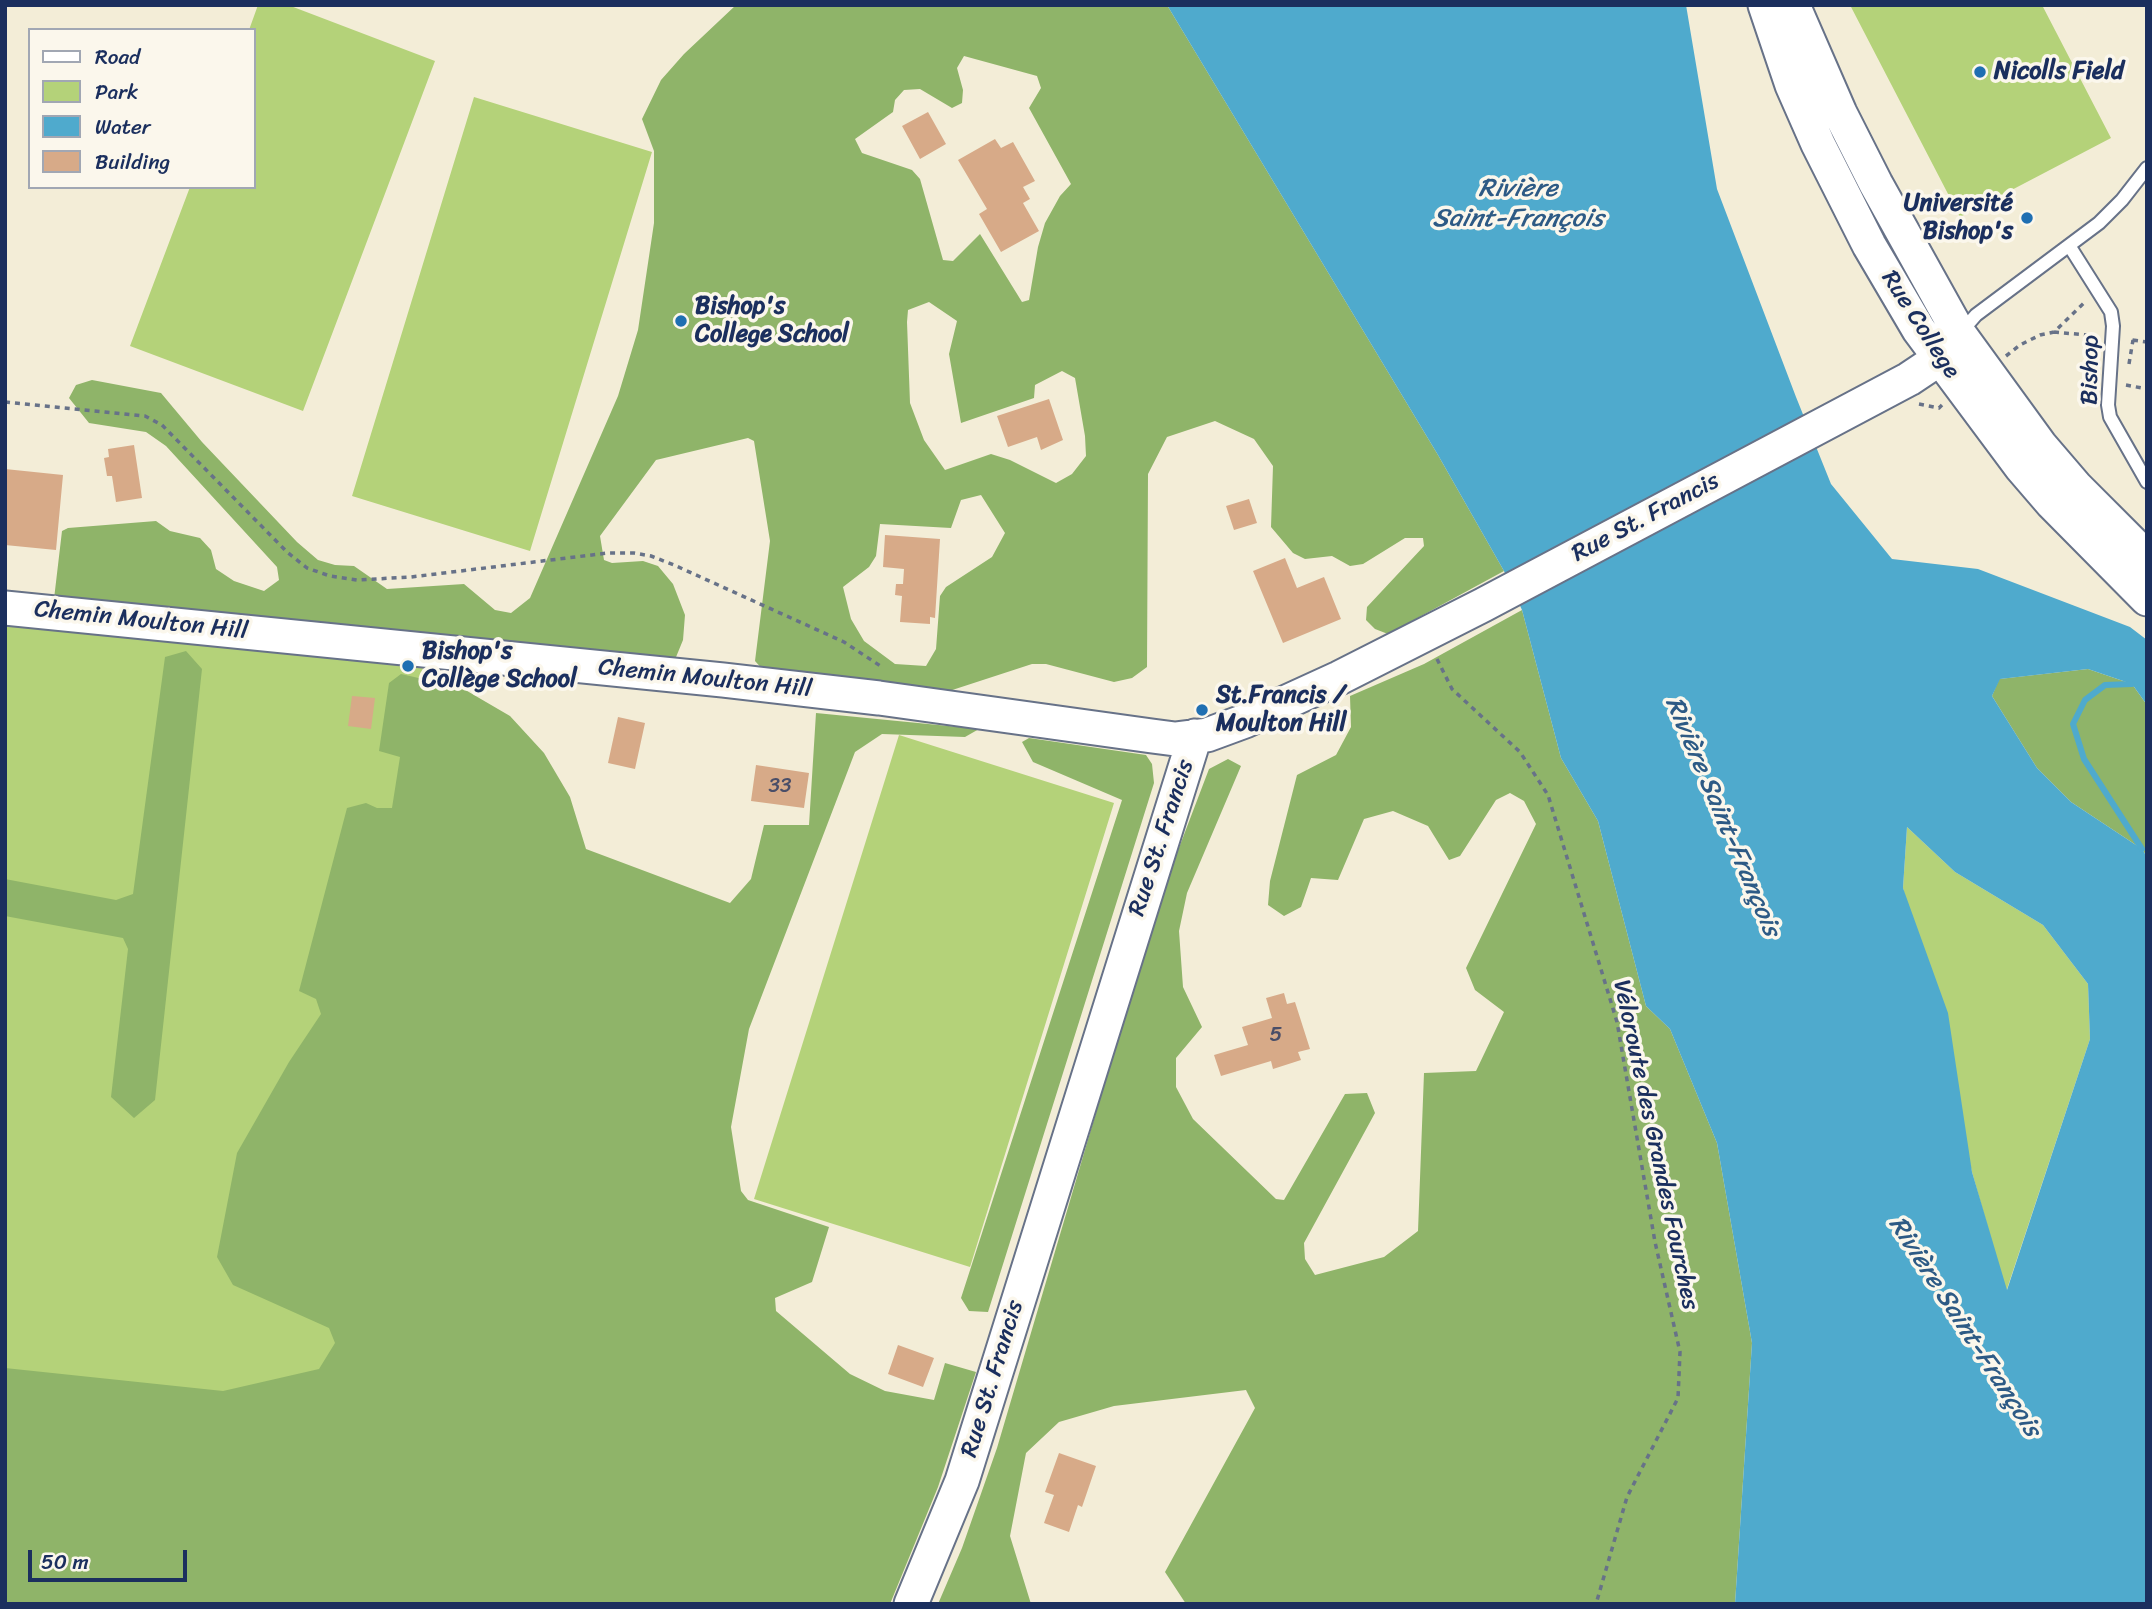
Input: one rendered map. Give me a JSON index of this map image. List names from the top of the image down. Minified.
{"streets":{"street":["Rue College","Rue St. Francis","Chemin Moulton Hill"],"lane":["Bishop"],"path":["Véloroute des Grandes Fourches"]},"crossings":[["Rue College","Rue St. Francis"],["Rue St. Francis","Chemin Moulton Hill"]],"water":["Rivière Saint-François"],"places":["Nicolls Field","Université Bishop's","Bishop's College School","Bishop's Collège School","St.Francis / Moulton Hill"],"house_numbers":["33","5"],"legend":["Road","Park","Water","Building"],"scale_bar":"50 m"}
